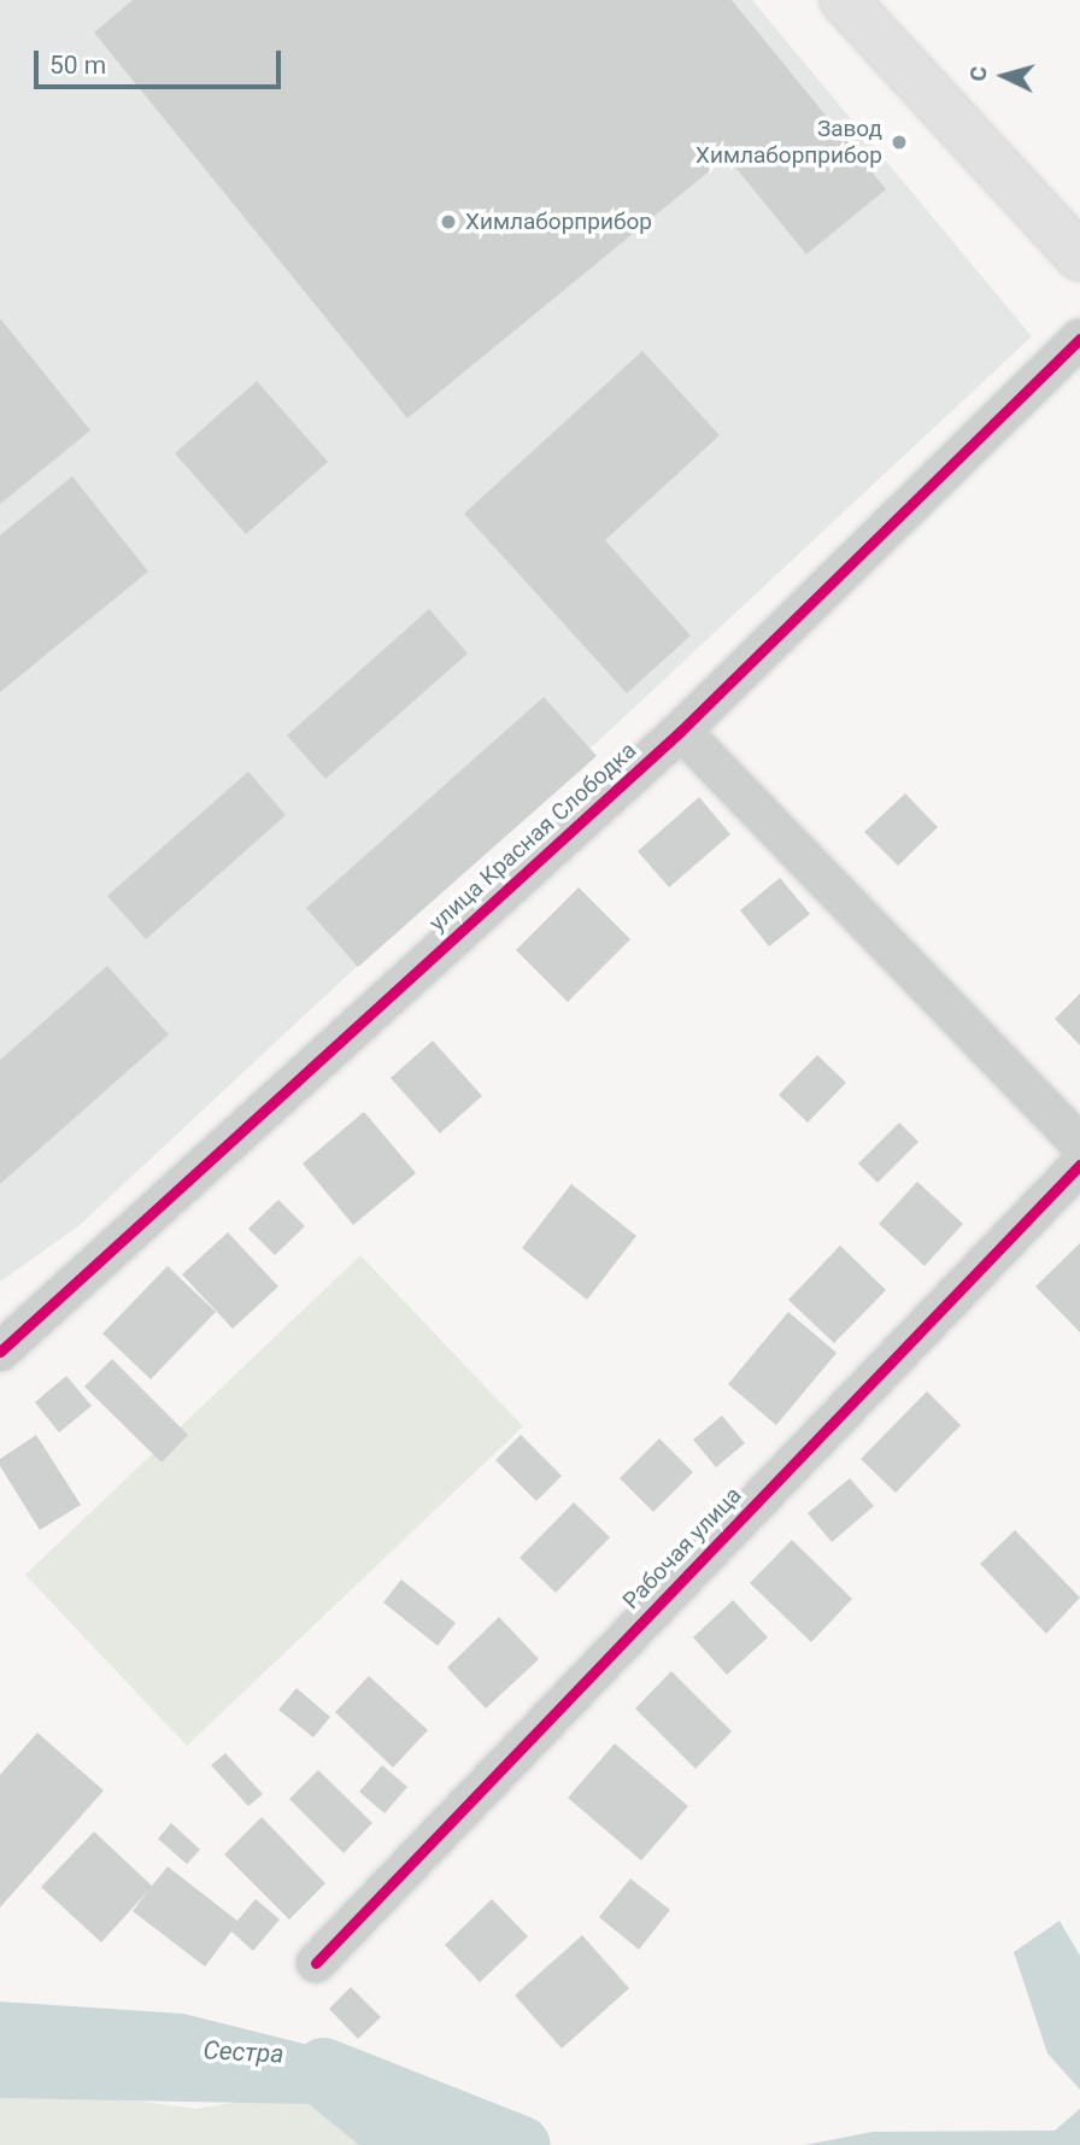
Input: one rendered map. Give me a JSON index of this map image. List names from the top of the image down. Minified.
{"streets":{"street":["улица Красная Слободка","Рабочая улица"]},"water":["Сестра"],"places":["Завод Химлаборприбор","Химлаборприбор"],"scale_bar":"50 m","north":"left"}
